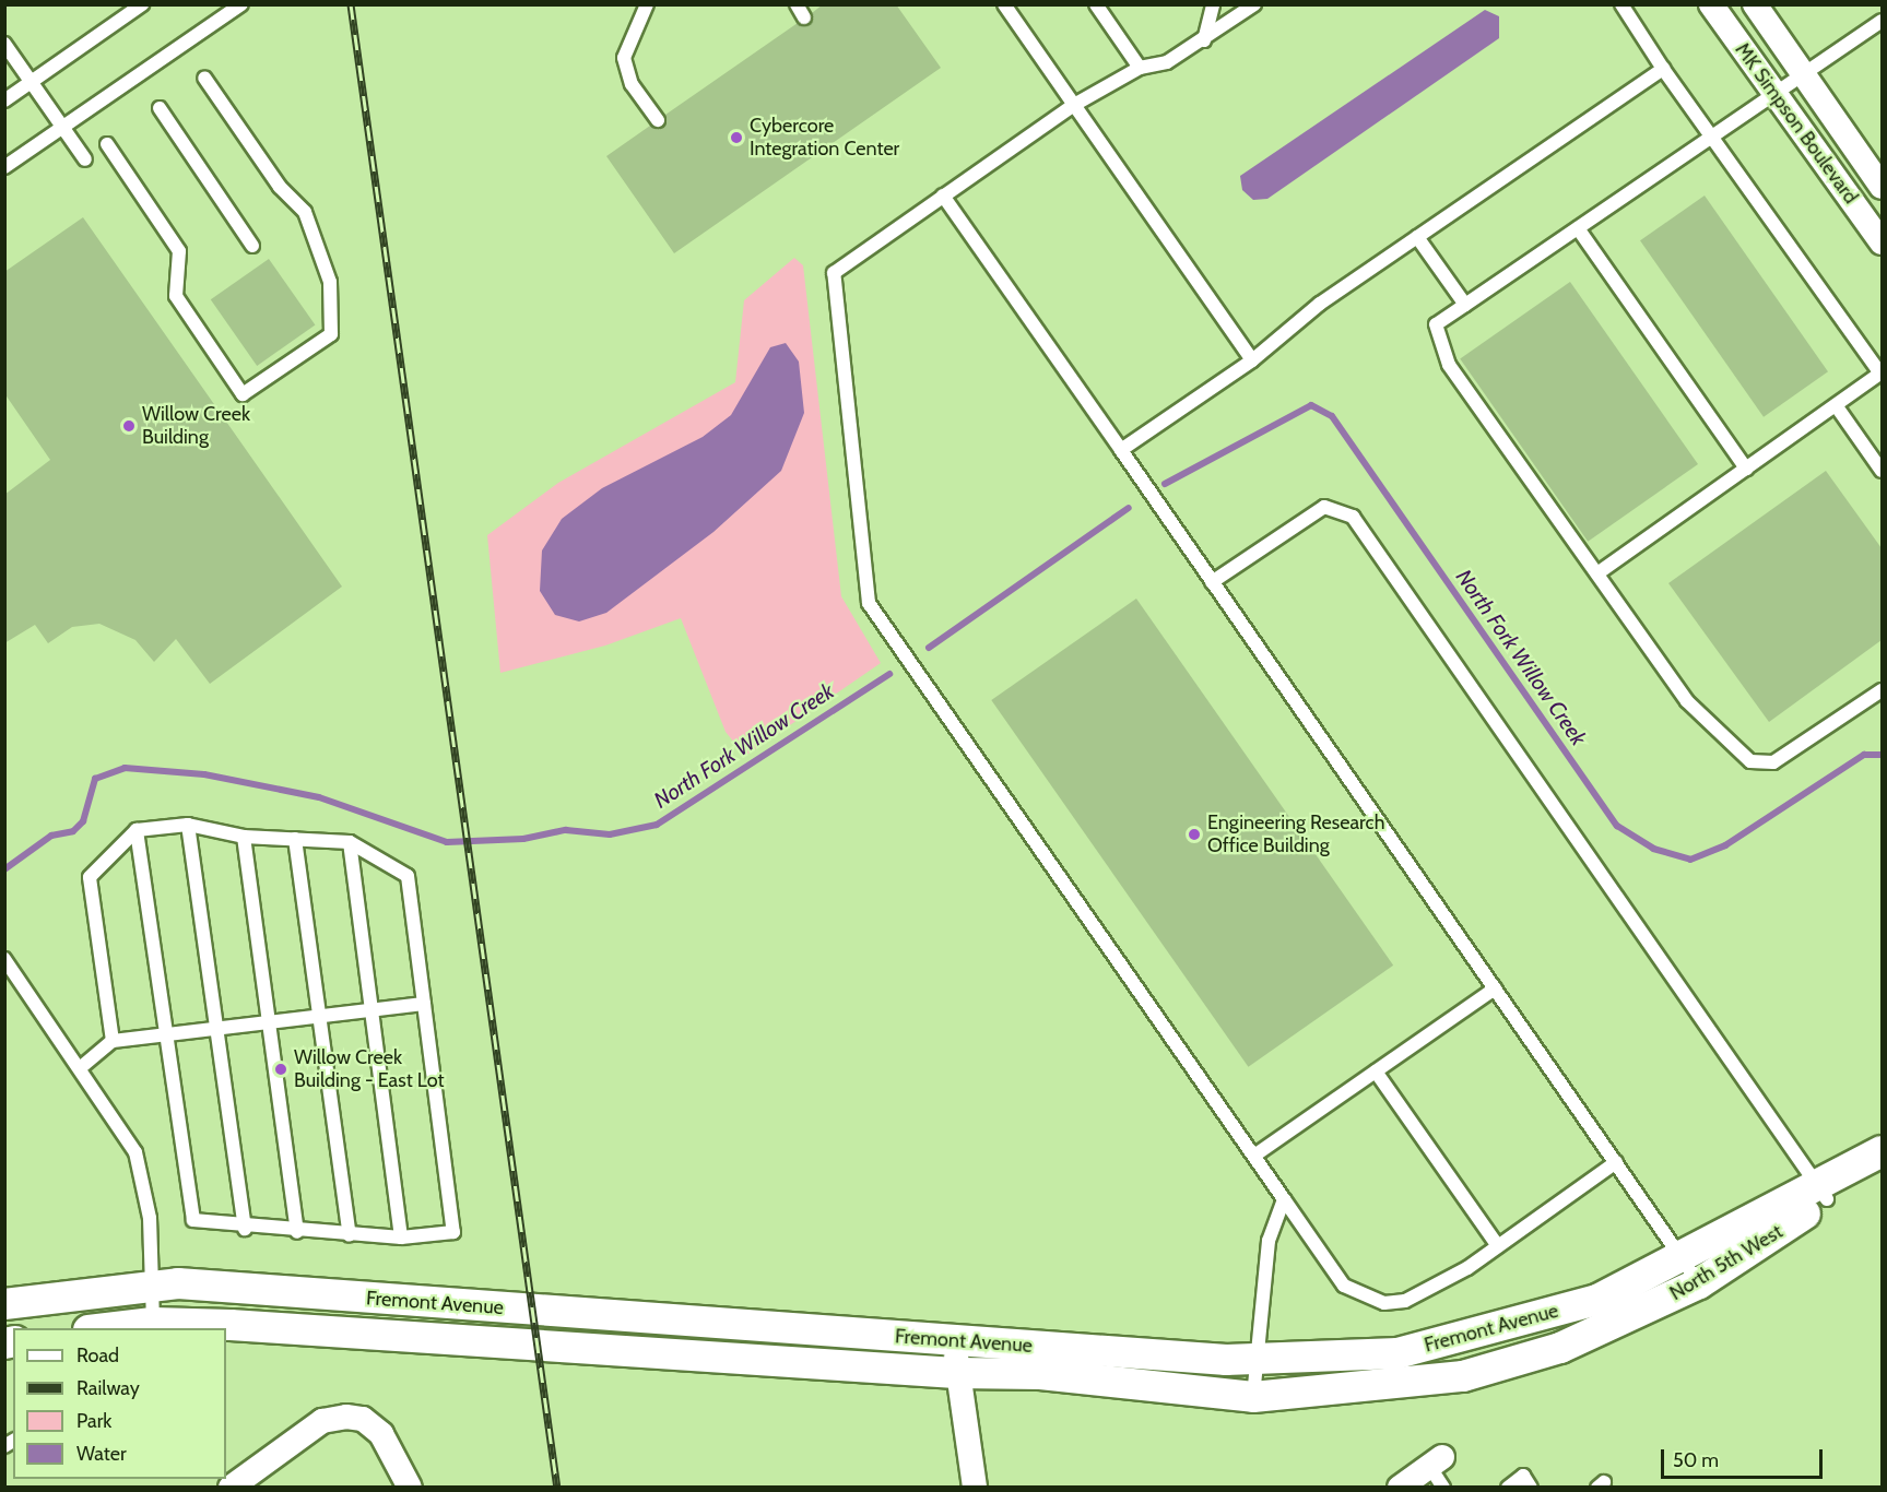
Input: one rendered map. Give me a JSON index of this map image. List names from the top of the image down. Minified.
{"streets":{"street":["MK Simpson Boulevard","North 5th West","Fremont Avenue"]},"crossings":[["North 5th West","Fremont Avenue"]],"water":["North Fork Willow Creek"],"places":["Cybercore Integration Center","Willow Creek Building","Engineering Research Office Building","Willow Creek Building - East Lot"],"legend":["Road","Railway","Park","Water"],"scale_bar":"50 m"}
